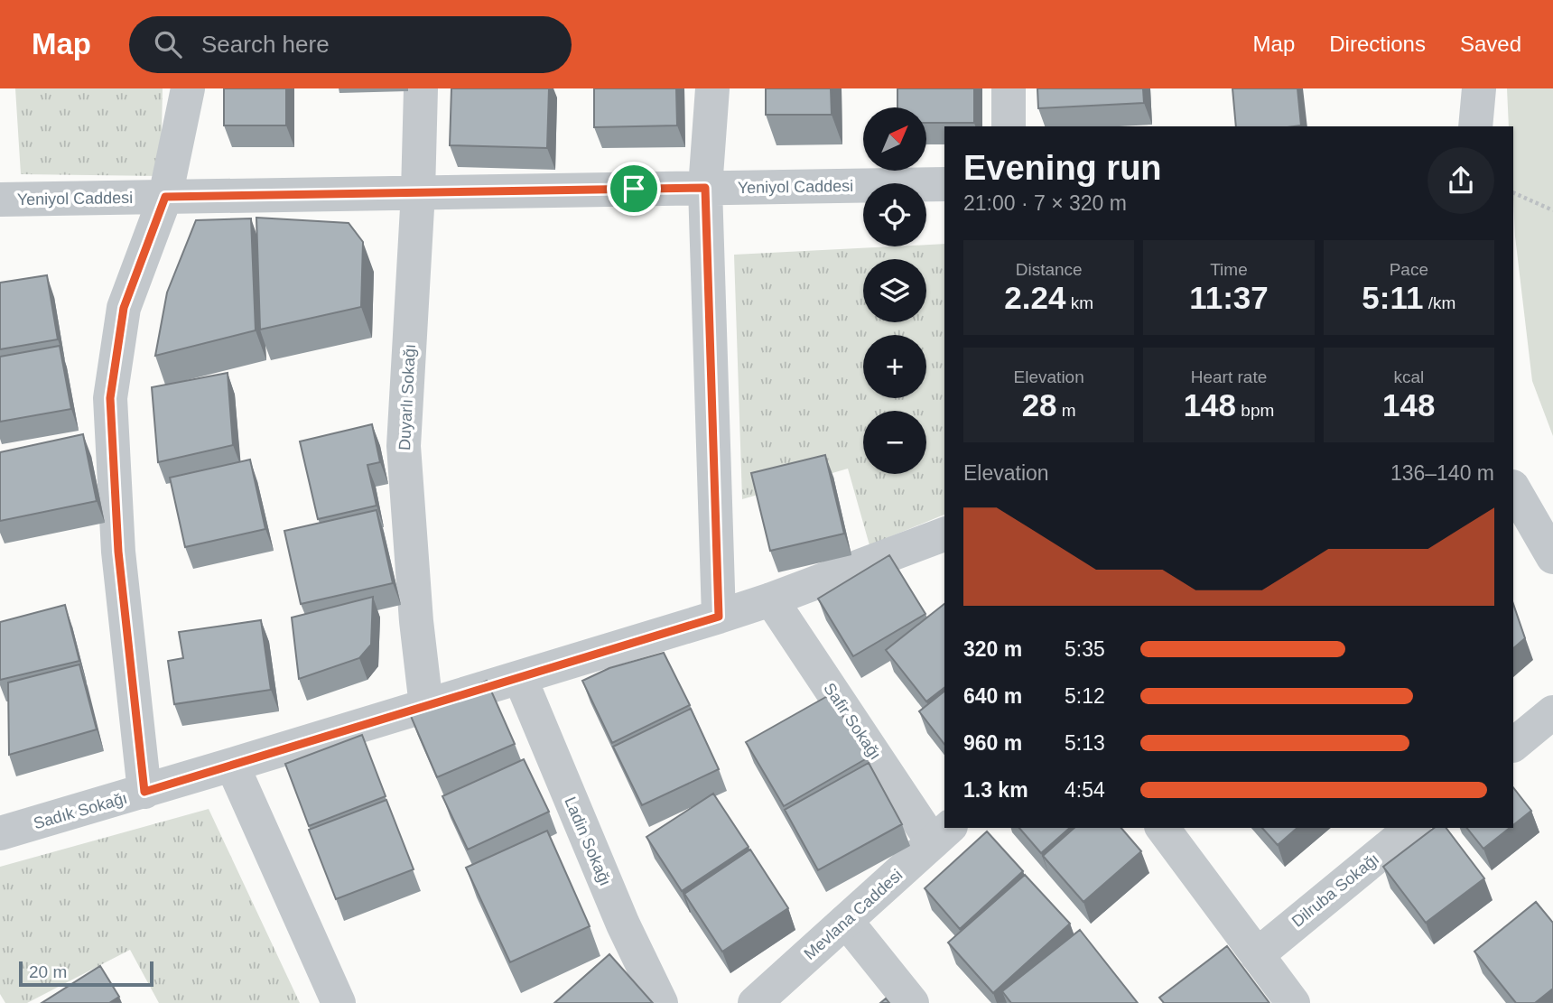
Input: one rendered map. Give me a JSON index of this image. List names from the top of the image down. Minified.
{"streets":{"street":["Yeniyol Caddesi","Duyarlı Sokağı","Safir Sokağı","Sadık Sokağı","Ladin Sokağı","Dilruba Sokağı","Mevlana Caddesi"]},"crossings":[["Yeniyol Caddesi","Duyarlı Sokağı"],["Duyarlı Sokağı","Sadık Sokağı"],["Safir Sokağı","Sadık Sokağı"],["Safir Sokağı","Mevlana Caddesi"],["Sadık Sokağı","Ladin Sokağı"]],"scale_bar":"20 m","north":"top right","page":{"header":"Map","search":"Search here","nav":["Map","Directions","Saved"],"map_buttons":["+","−"],"heading":["Evening run","21:00 · 7 × 320 m"],"stats":[["Distance","2.24 km"],["Time","11:37"],["Pace","5:11 /km"],["Elevation","28 m"],["Heart rate","148 bpm"],["kcal","148"]],"chart":["Elevation","136–140 m"],"list":[{"name":"320 m","note":"5:35"},{"name":"640 m","note":"5:12"},{"name":"960 m","note":"5:13"},{"name":"1.3 km","note":"4:54"}],"scale":"20 m"}}
